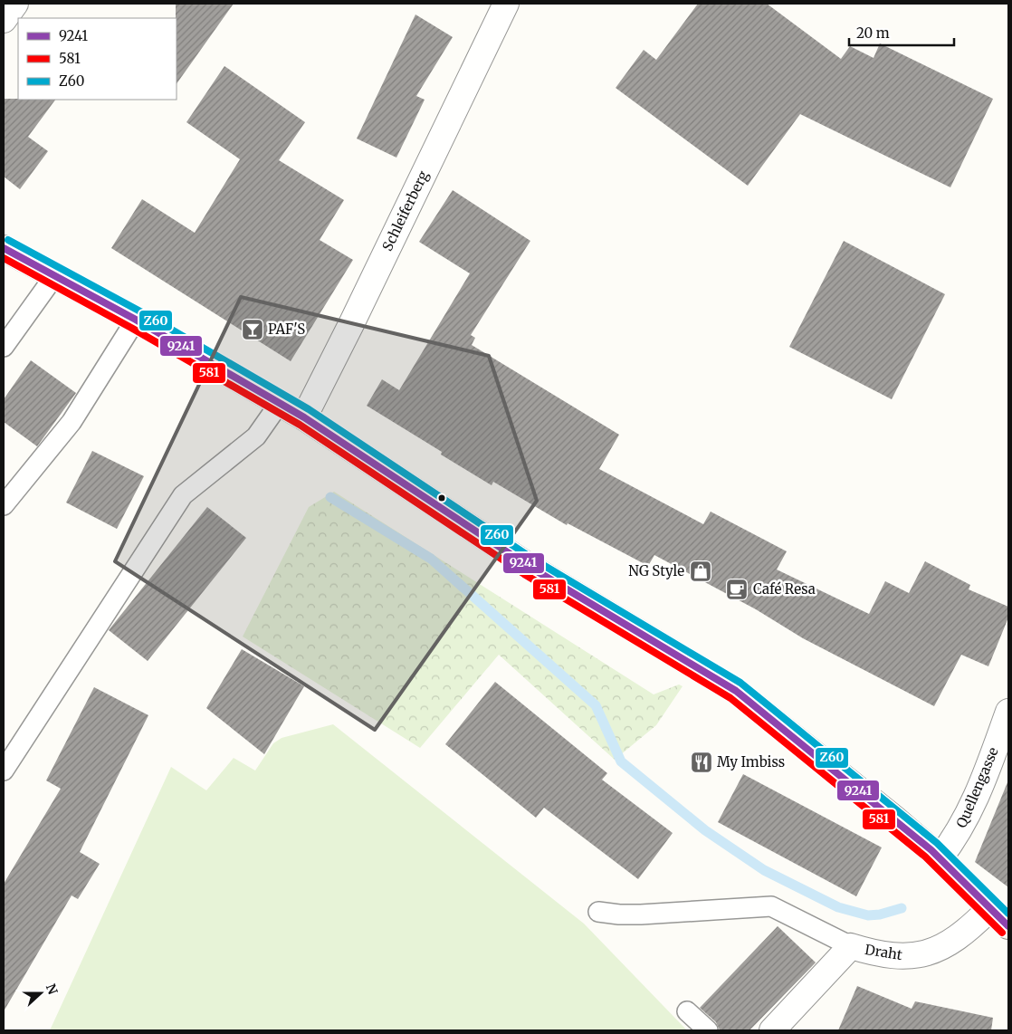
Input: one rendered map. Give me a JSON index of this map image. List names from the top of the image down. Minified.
{"streets":{"street":["Schleiferberg","Quellengasse","Draht"]},"places":{"bar":["PAF'S"],"shop":["NG Style"],"cafe":["Café Resa"],"restaurant":["My Imbiss"]},"lines":["transit line Z60","transit line 9241","transit line 581"],"legend":["9241","581","Z60"],"scale_bar":"20 m","north":"right"}
